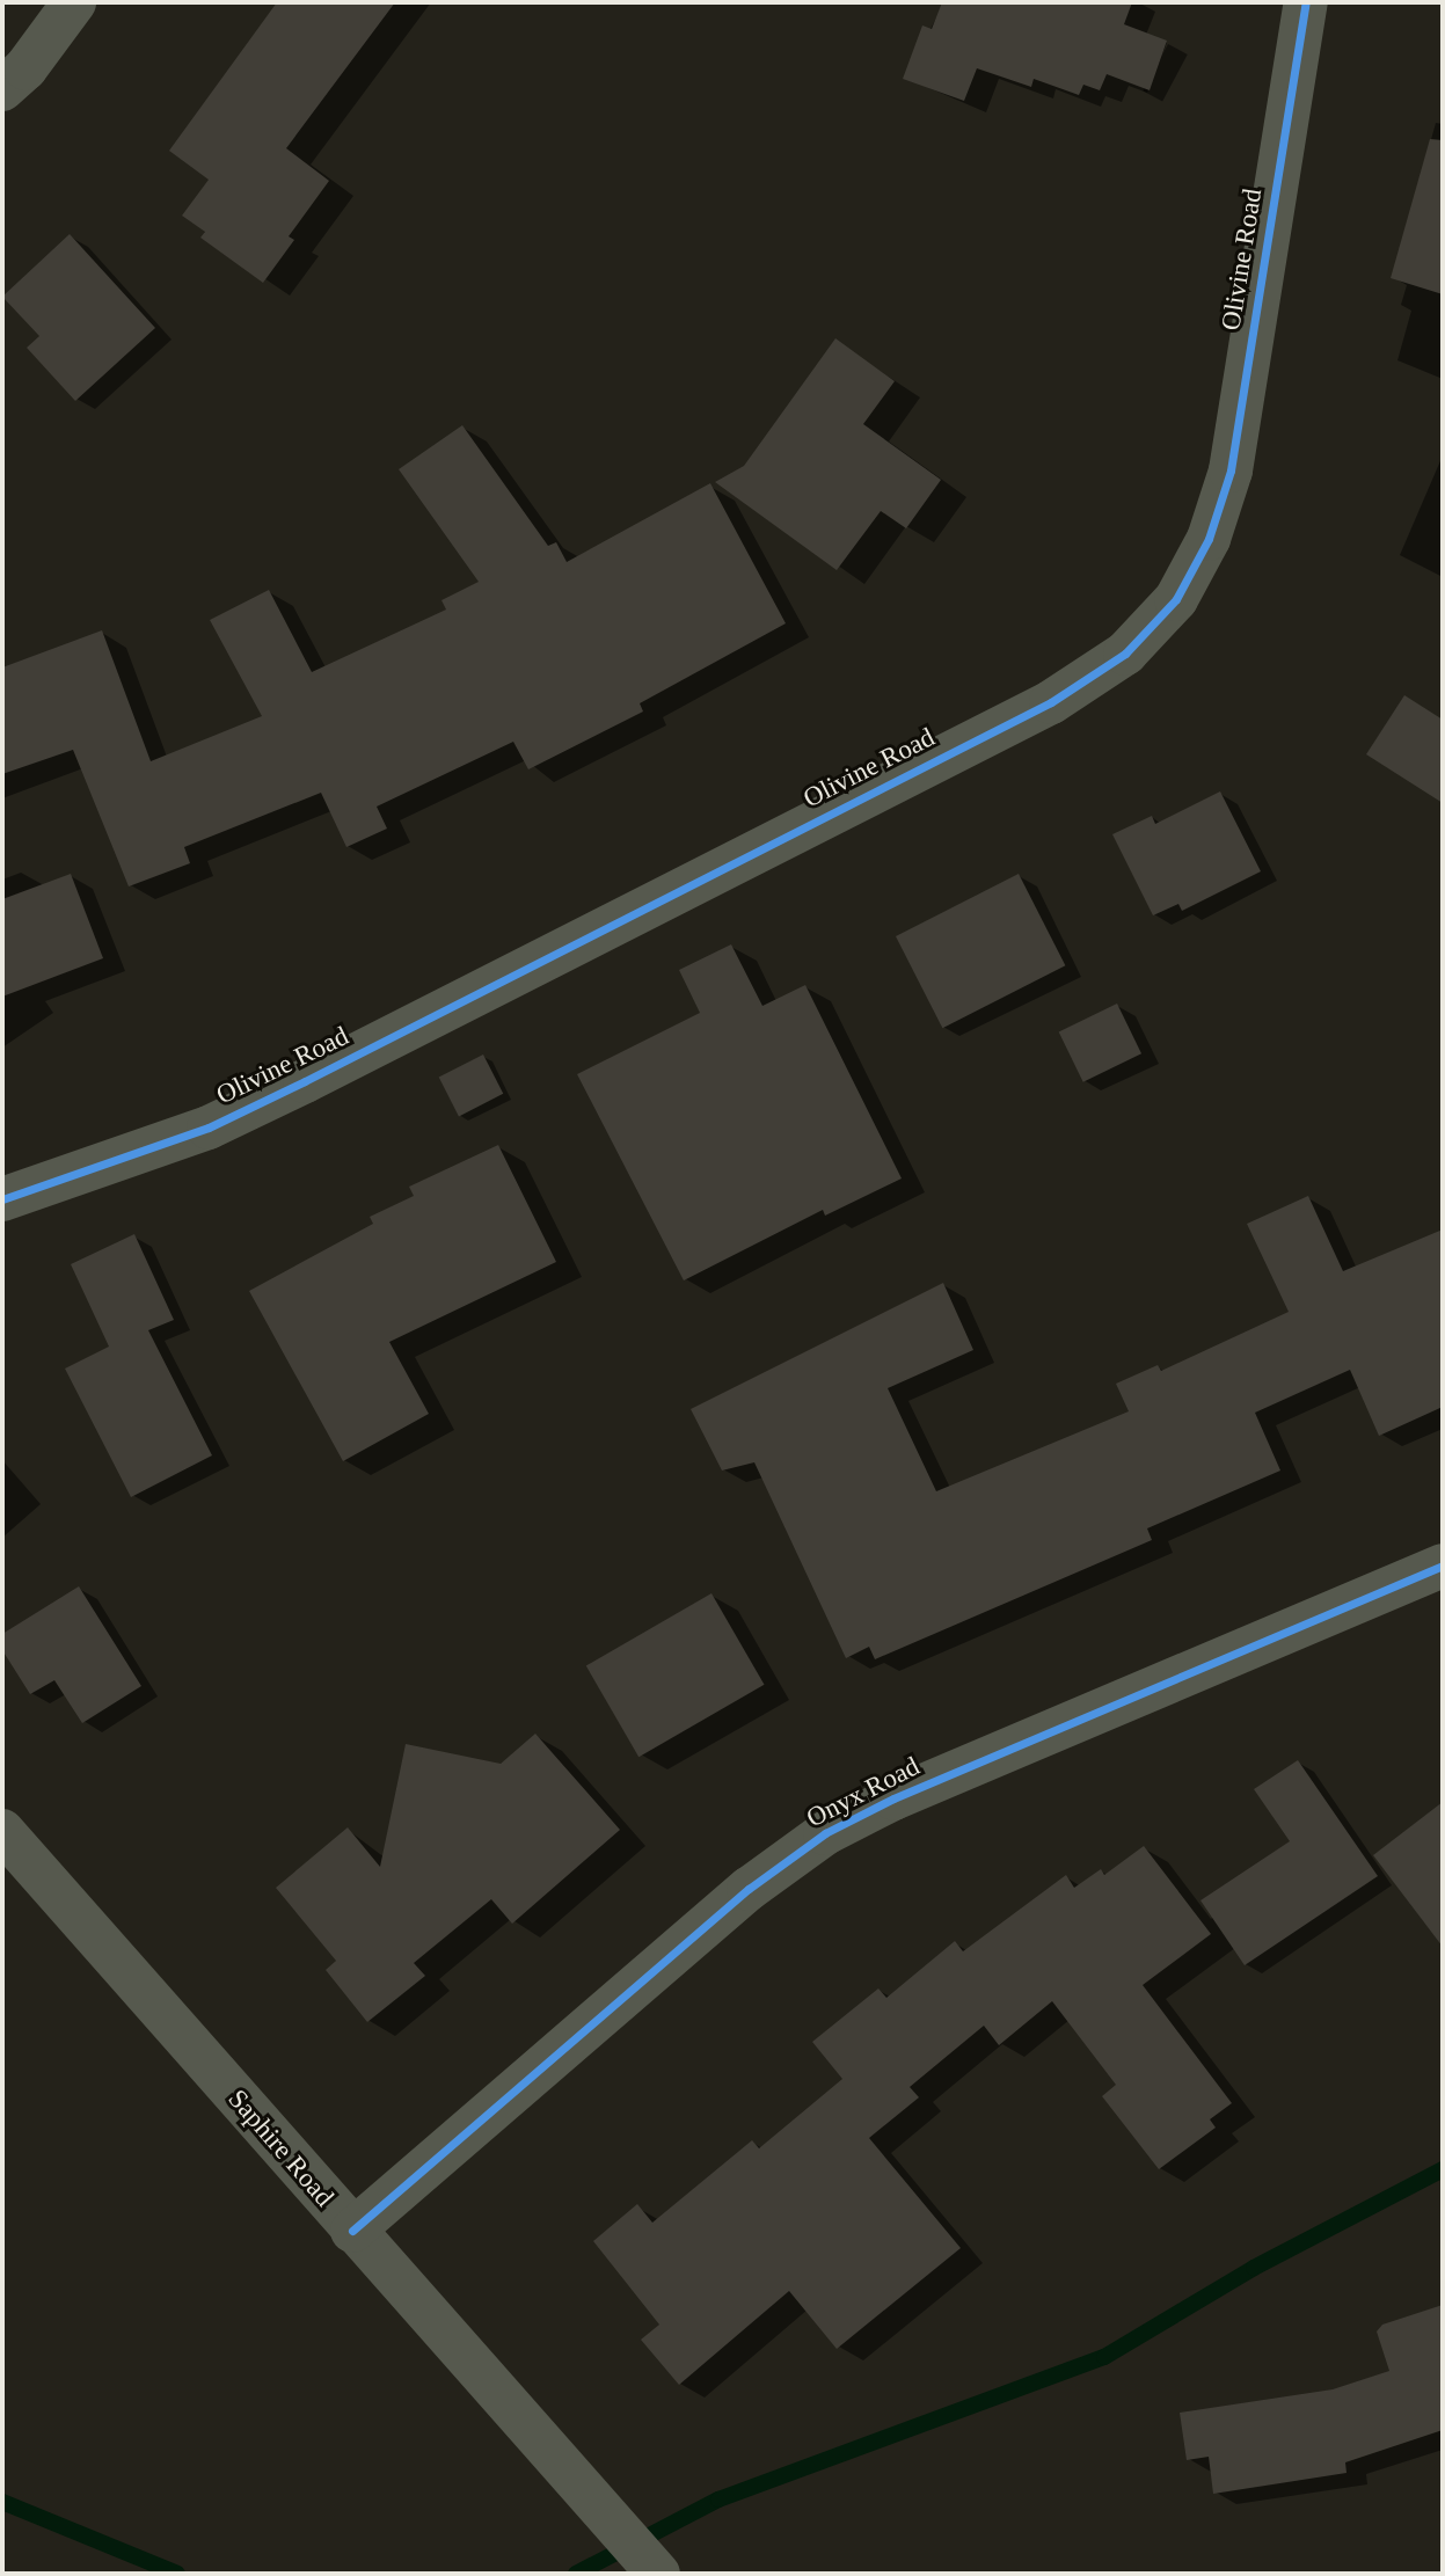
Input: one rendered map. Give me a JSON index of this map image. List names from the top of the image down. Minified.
{"streets":{"street":["Olivine Road","Onyx Road","Saphire Road"]},"crossings":[["Onyx Road","Saphire Road"]]}
